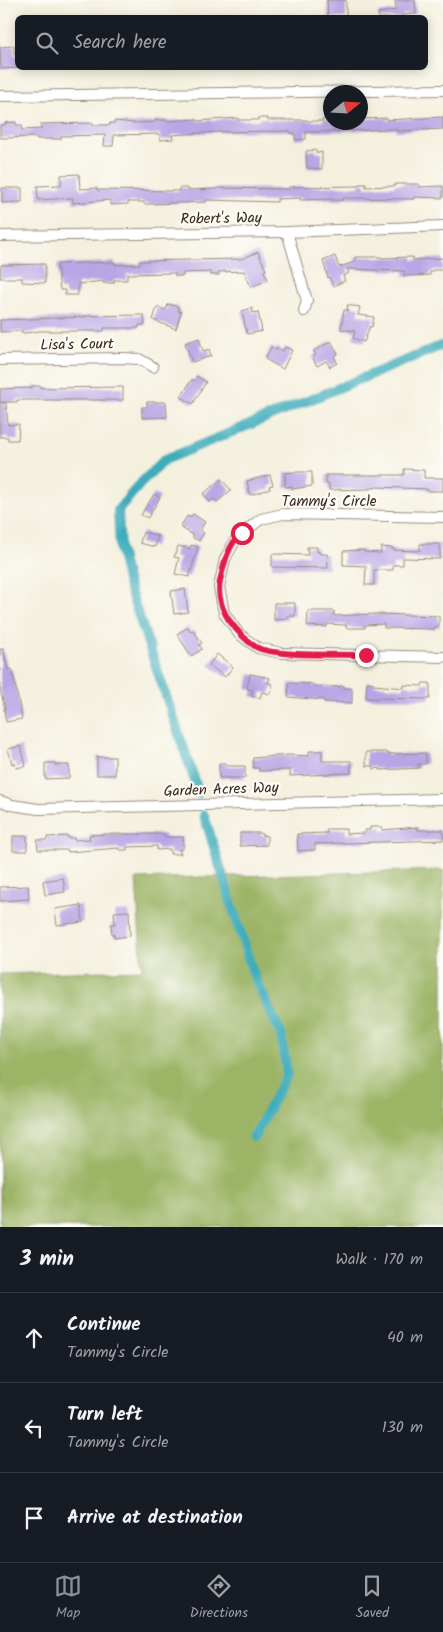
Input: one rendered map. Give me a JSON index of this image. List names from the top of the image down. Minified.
{"streets":{"street":["Robert's Way","Lisa's Court","Tammy's Circle","Garden Acres Way"]},"north":"right","page":{"search":"Search here","heading":["3 min","Walk · 170 m"],"list":[["Continue","Tammy's Circle","40 m"],["Turn left","Tammy's Circle","130 m"],"Arrive at destination"],"nav":["Map","Directions","Saved"]}}
